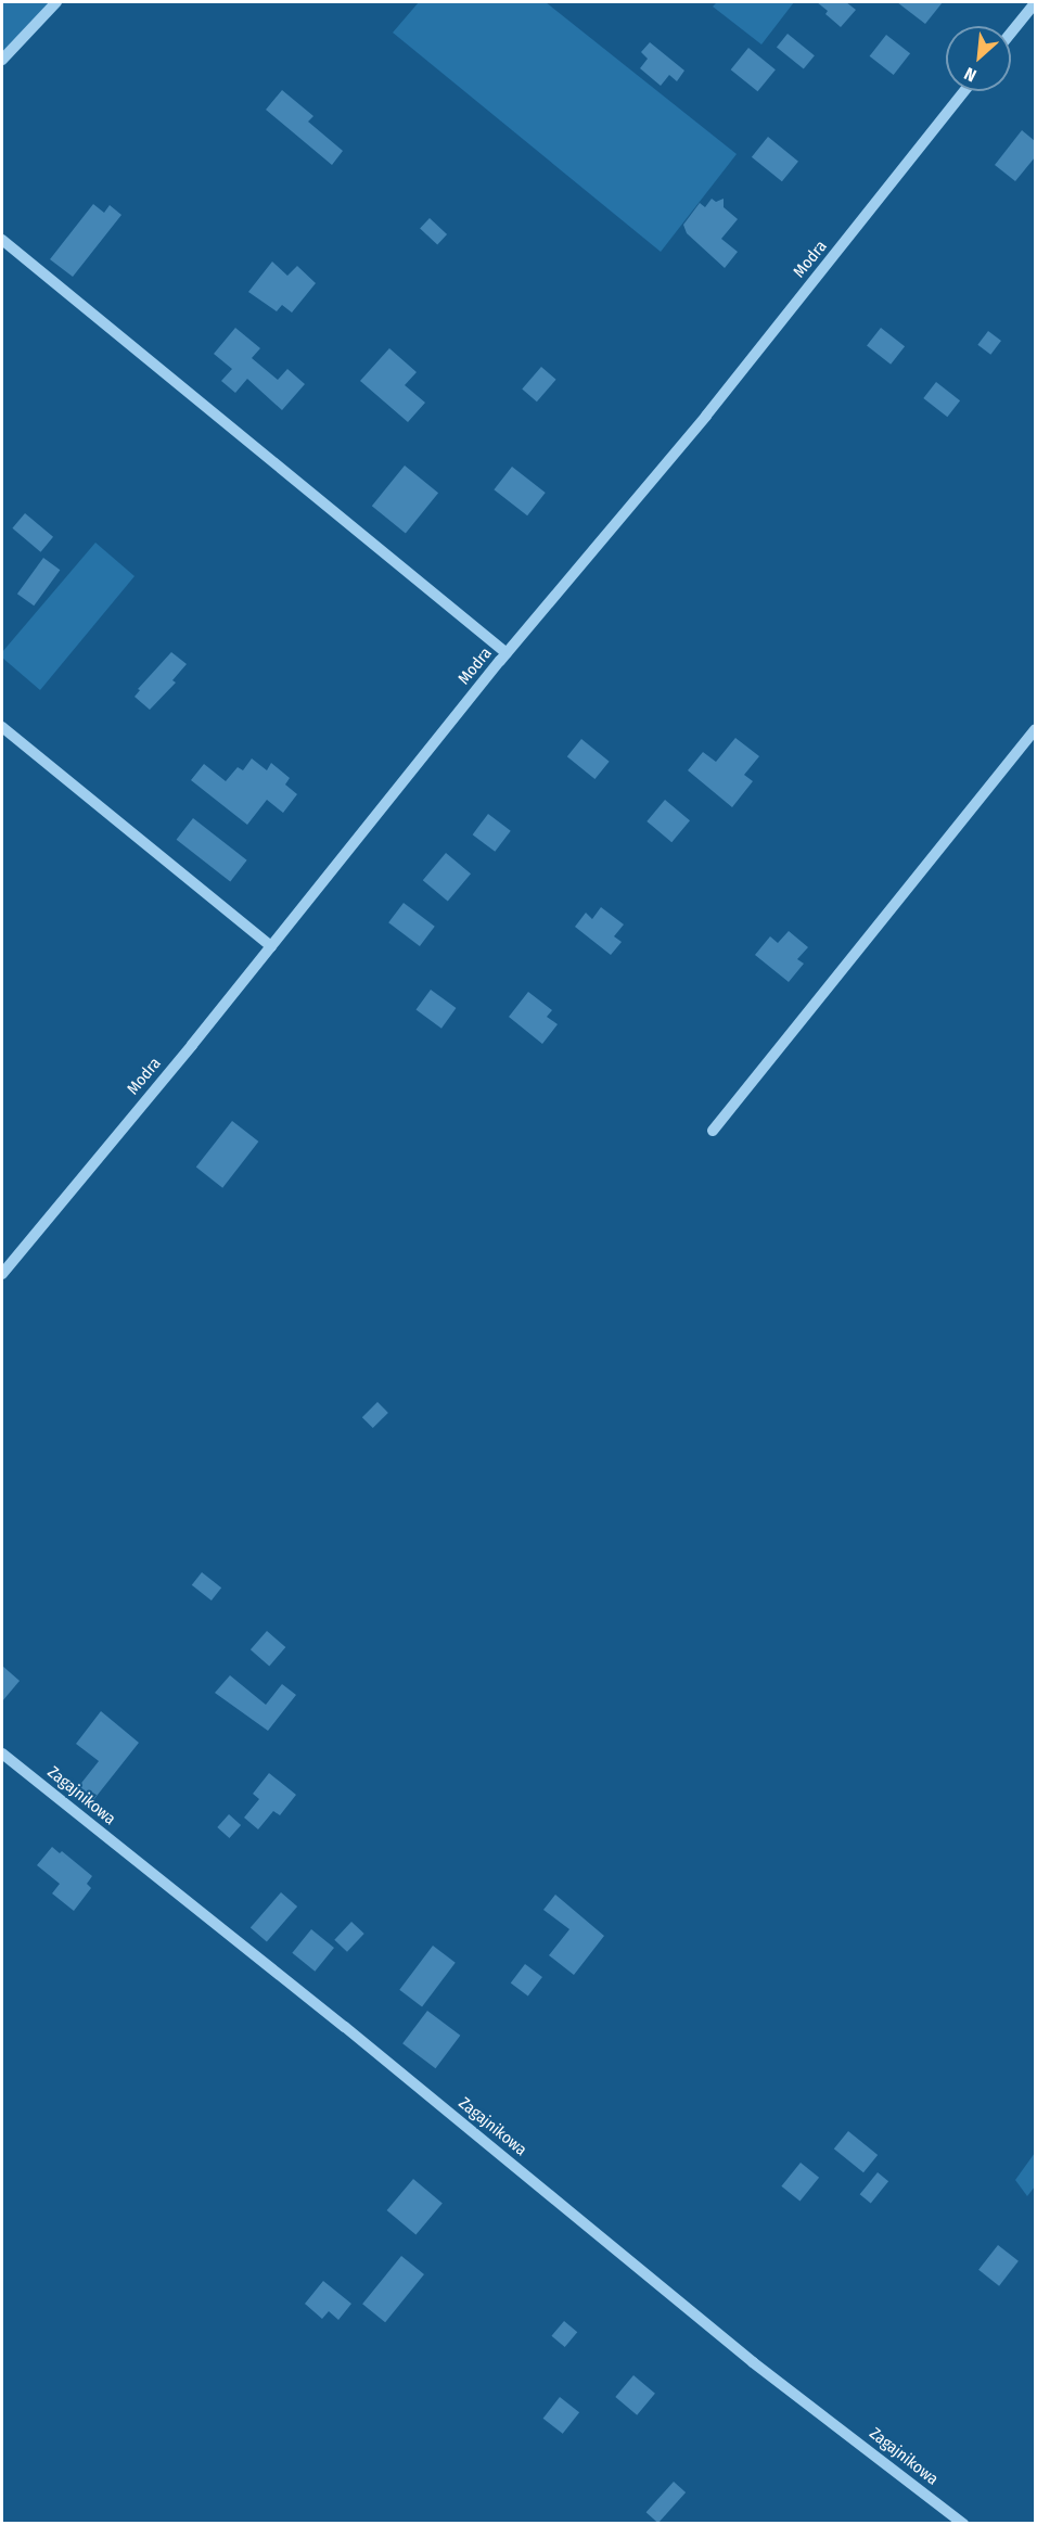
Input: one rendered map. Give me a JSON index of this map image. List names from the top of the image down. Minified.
{"streets":{"street":["Modra","Zagajnikowa"]},"north":"bottom left"}
